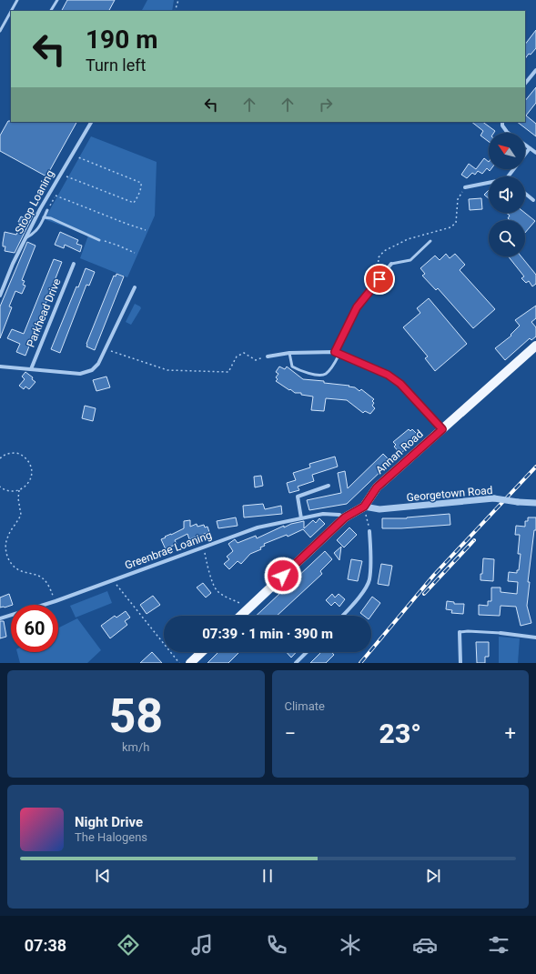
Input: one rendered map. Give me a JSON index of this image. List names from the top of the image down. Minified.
{"streets":{"main road":["Annan Road"],"street":["Stoop Loaning","Parkhead Drive","Georgetown Road","Greenbrae Loaning"]},"crossings":[["Annan Road","Georgetown Road"],["Annan Road","Greenbrae Loaning"]],"north":"top left","page":{"turn":["190 m","Turn left"],"limit":"60","trip":"07:39 · 1 min · 390 m","tile":[["58","km/h"],"Climate"],"heat":["−","23°","+"],"song":["Night Drive","The Halogens"],"tabs":"07:38"}}
